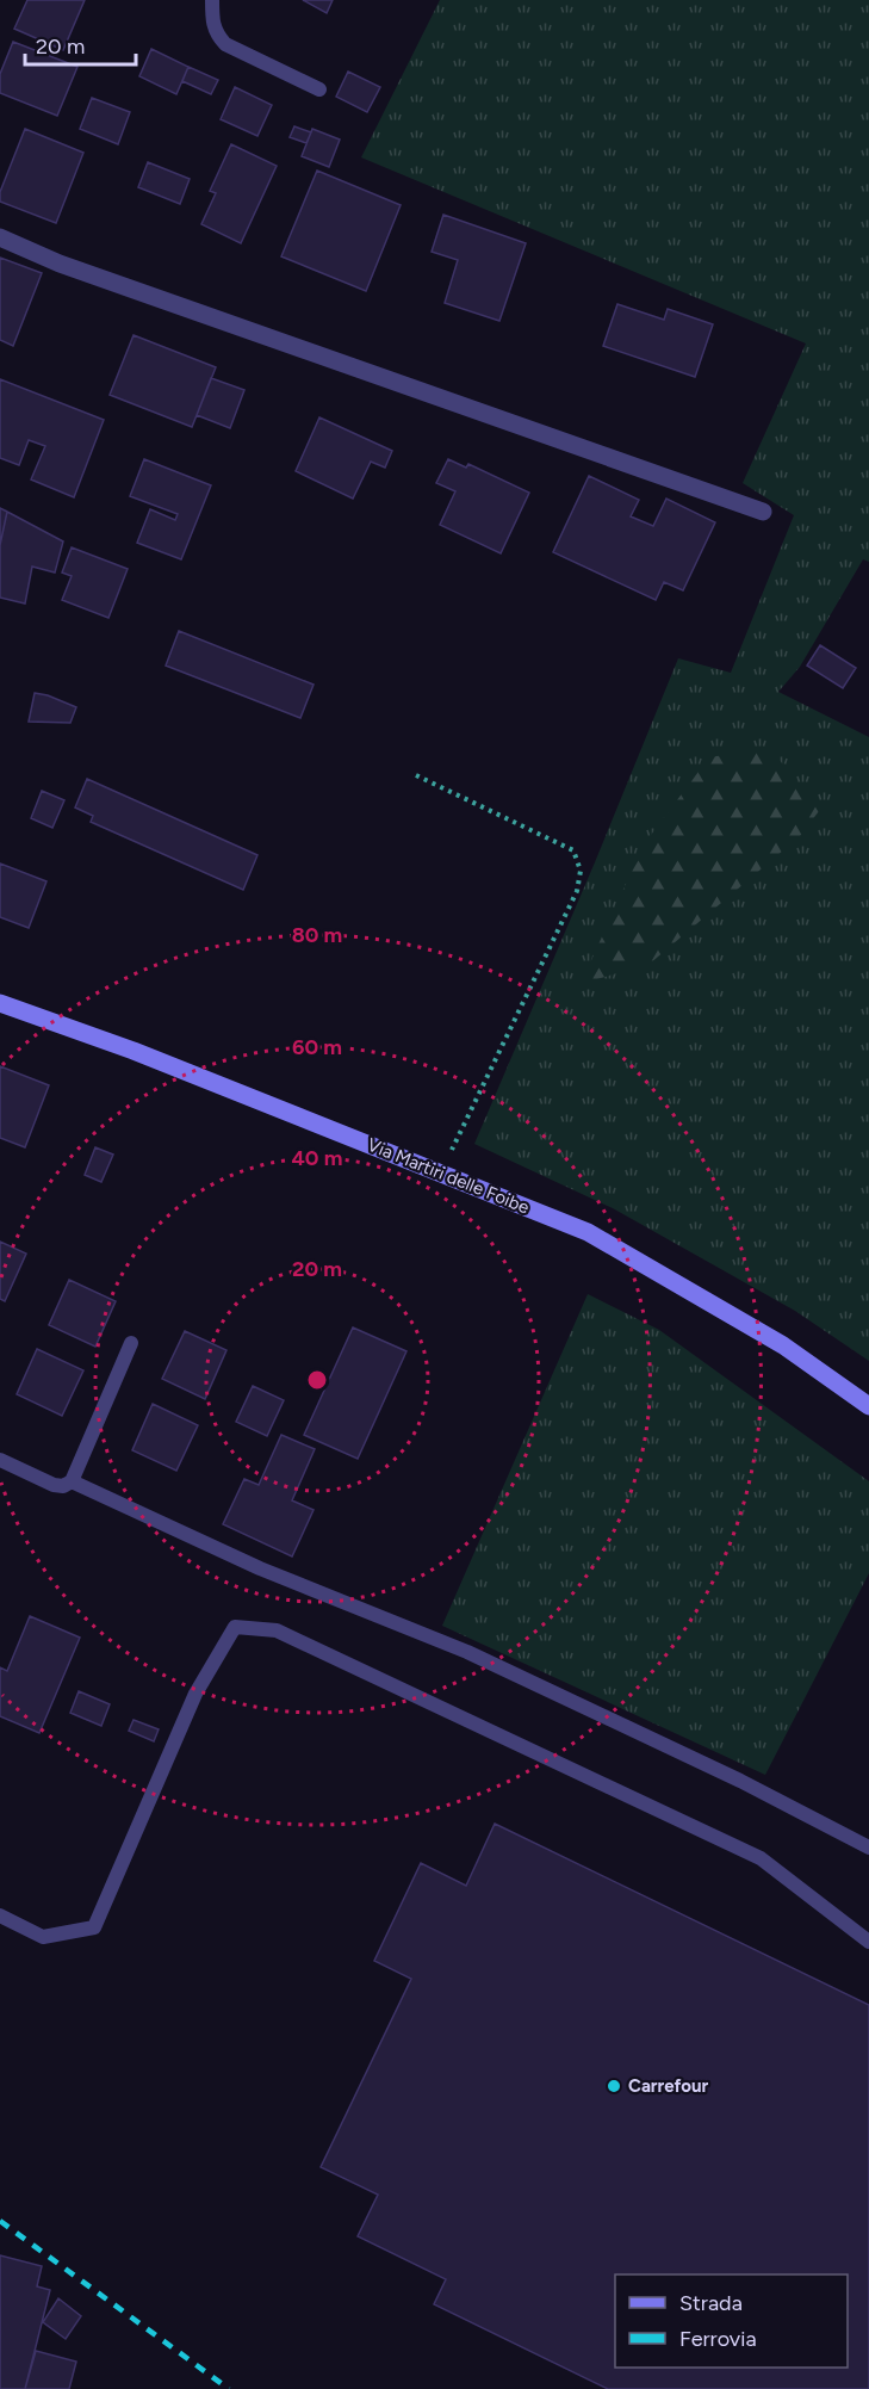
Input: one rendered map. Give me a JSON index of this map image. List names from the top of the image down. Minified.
{"streets":{"street":["Via Martiri delle Foibe"]},"places":["Carrefour"],"legend":["Strada","Ferrovia"],"scale_bar":"20 m","rings":["80 m","60 m","40 m","20 m"]}
